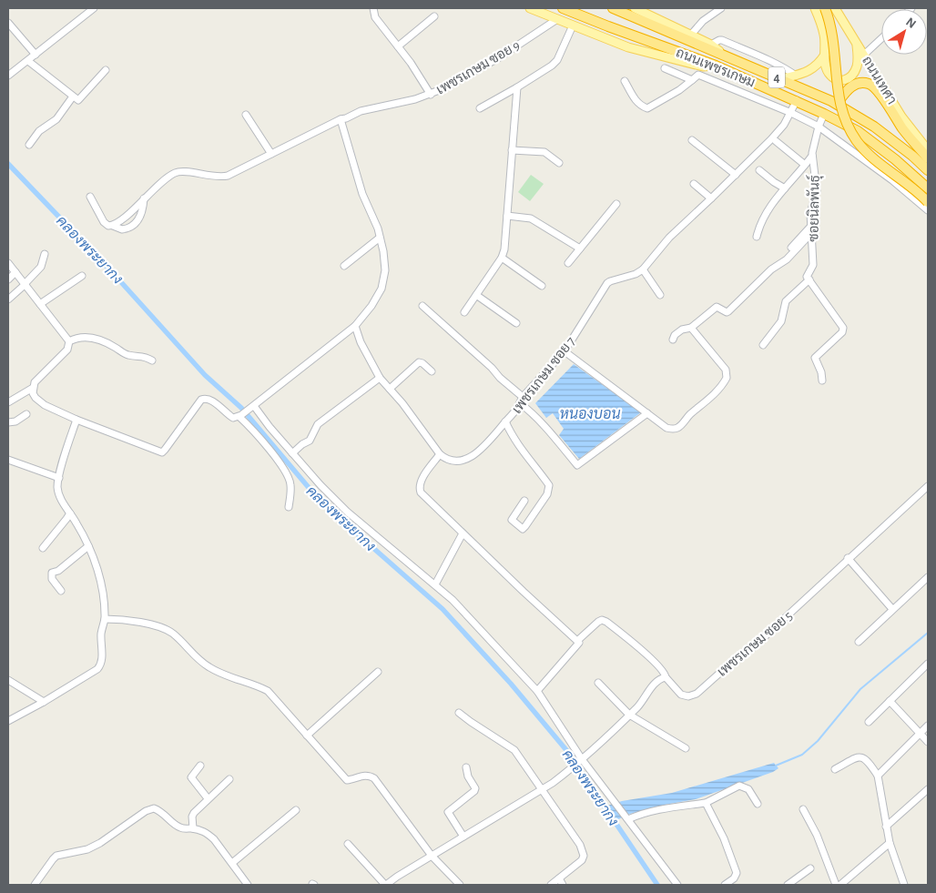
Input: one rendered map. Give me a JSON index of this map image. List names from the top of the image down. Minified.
{"streets":{"highway":["ถนนเพชรเกษม","4"],"main road":["ถนนเทศา"],"street":["เพชรเกษม ซอย 9","ซอยนิลพันธุ์","เพชรเกษม ซอย 7","เพชรเกษม ซอย 5"]},"crossings":[["เพชรเกษม ซอย 9","4"],["ถนนเพชรเกษม","4"],["ถนนเพชรเกษม","ซอยนิลพันธุ์"],["ถนนเพชรเกษม","เพชรเกษม ซอย 7"]],"water":["คลองพระยากง","หนองบอน"],"north":"top right"}
